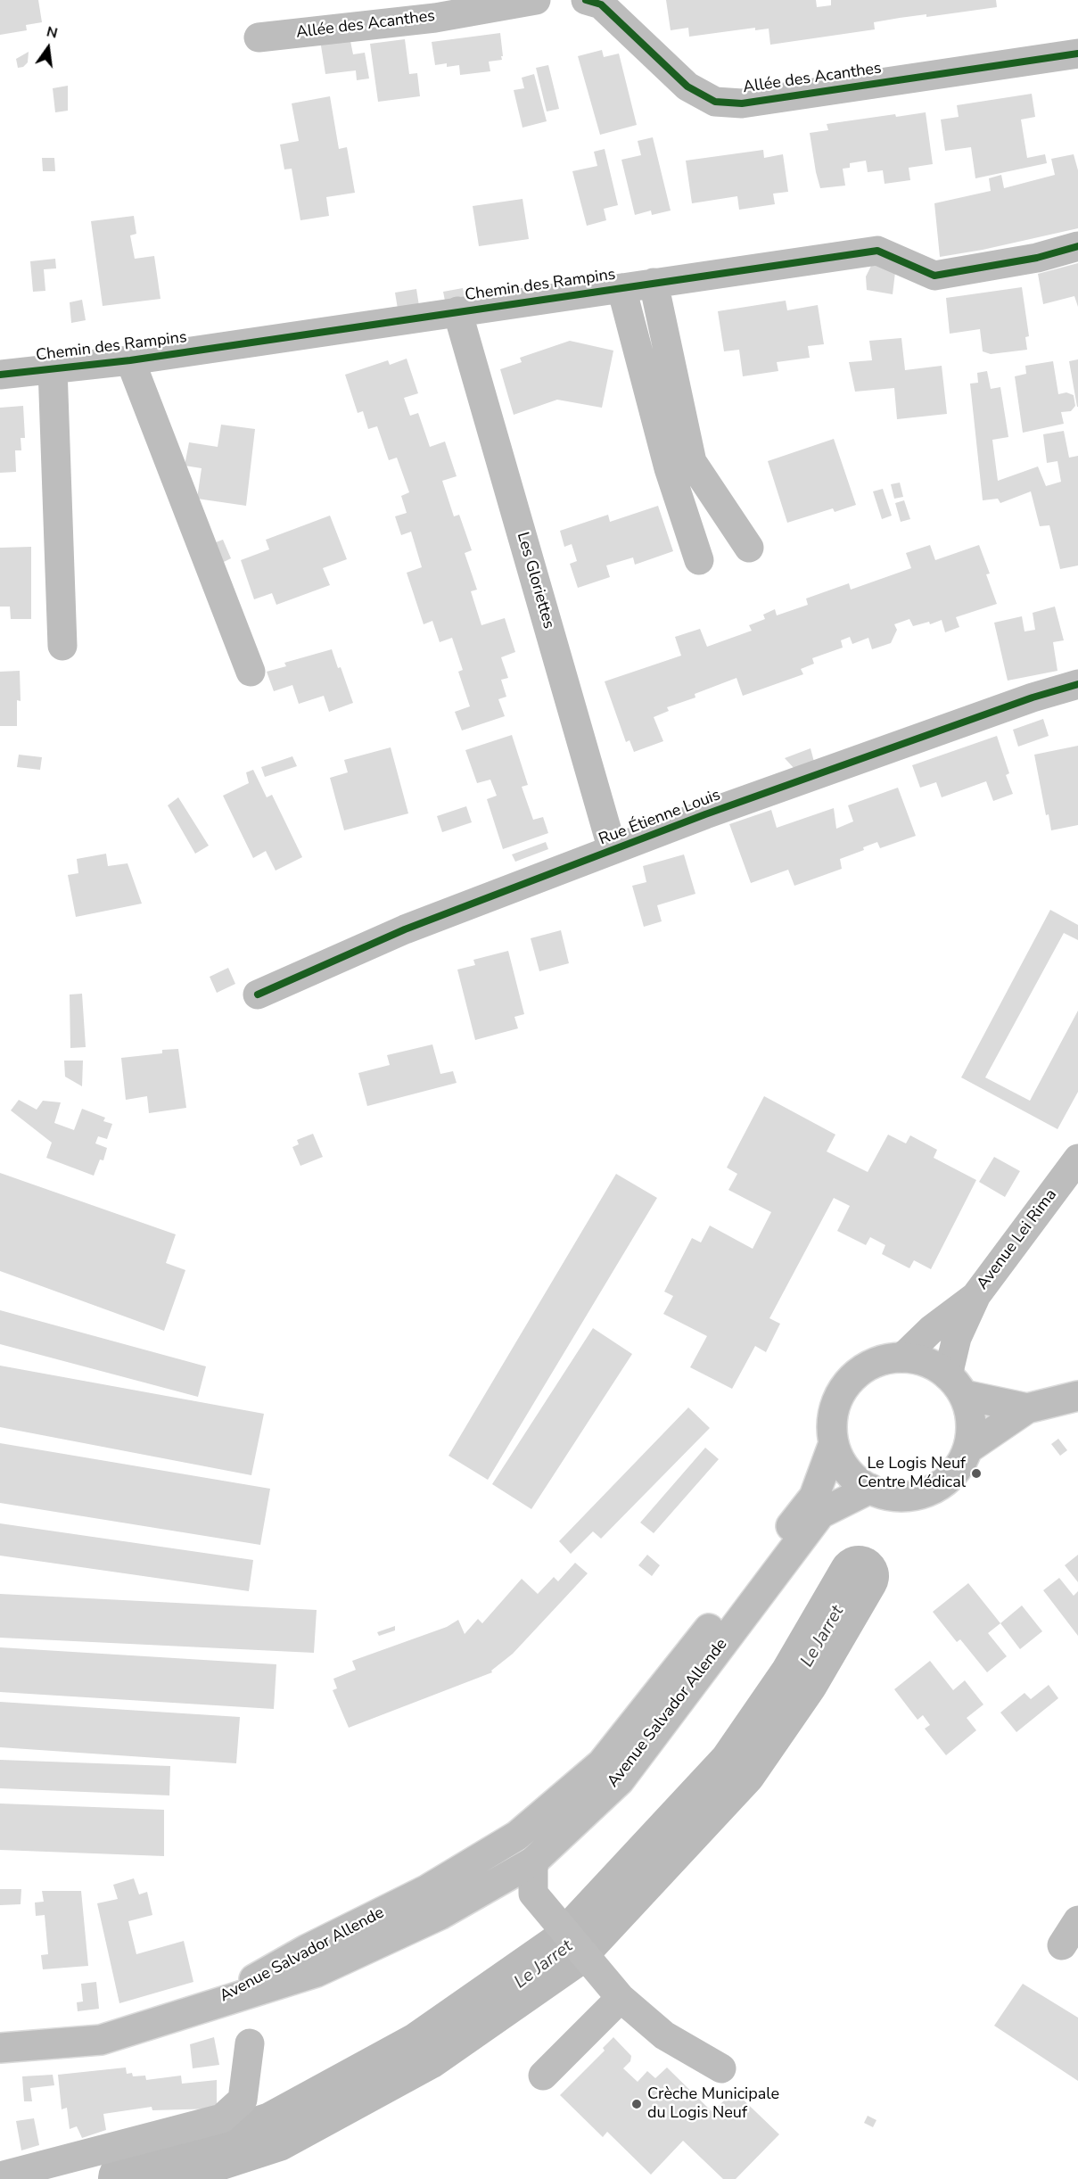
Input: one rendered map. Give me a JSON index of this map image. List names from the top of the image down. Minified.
{"streets":{"street":["Allée des Acanthes","Chemin des Rampins","Les Gloriettes","Rue Étienne Louis","Avenue Lei Rima","Avenue Salvador Allende"]},"crossings":[["Chemin des Rampins","Les Gloriettes"],["Les Gloriettes","Rue Étienne Louis"],["Avenue Lei Rima","Avenue Salvador Allende"]],"water":["Le Jarret"],"places":["Le Logis Neuf Centre Médical","Crèche Municipale du Logis Neuf"],"north":"top"}
